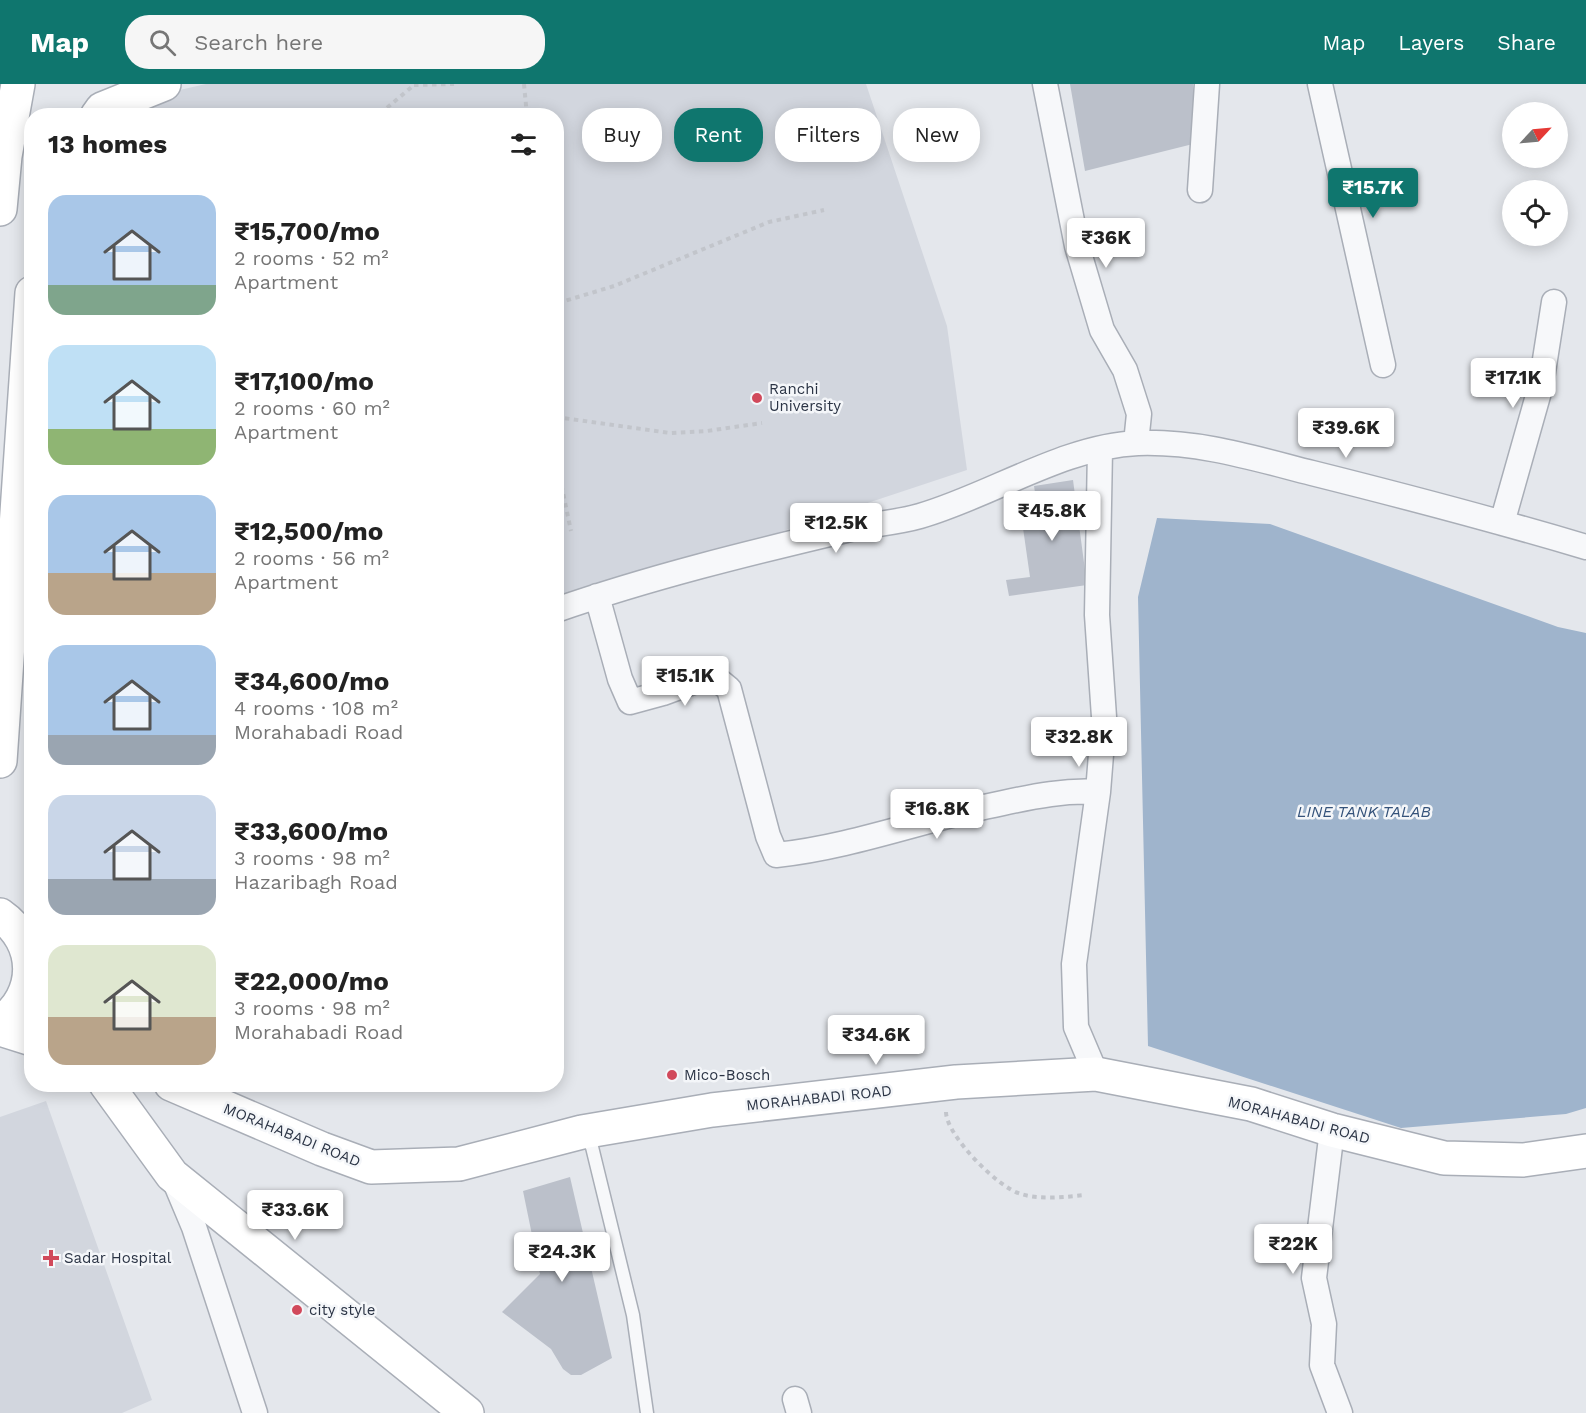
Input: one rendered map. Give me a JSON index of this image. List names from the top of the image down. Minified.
{"streets":{"main road":["MORAHABADI ROAD"]},"water":["LINE TANK TALAB"],"places":{"other":["Ranchi University","Mico-Bosch","city style"],"health":["Sadar Hospital"]},"north":"top right","page":{"header":"Map","search":"Search here","nav":["Map","Layers","Share"],"chip":["Buy","Rent","Filters","New"],"heading":"13 homes","price":["₹15.7K","₹36K","₹17.1K","₹39.6K","₹45.8K","₹12.5K","₹15.1K","₹32.8K","₹16.8K","₹34.6K","₹33.6K","₹22K","₹24.3K"],"list":[{"name":"₹15,700/mo","note":"2 rooms · 52 m² · Apartment"},{"name":"₹17,100/mo","note":"2 rooms · 60 m² · Apartment"},{"name":"₹12,500/mo","note":"2 rooms · 56 m² · Apartment"},{"name":"₹34,600/mo","note":"4 rooms · 108 m² · Morahabadi Road"},{"name":"₹33,600/mo","note":"3 rooms · 98 m² · Hazaribagh Road"},{"name":"₹22,000/mo","note":"3 rooms · 98 m² · Morahabadi Road"}]}}
